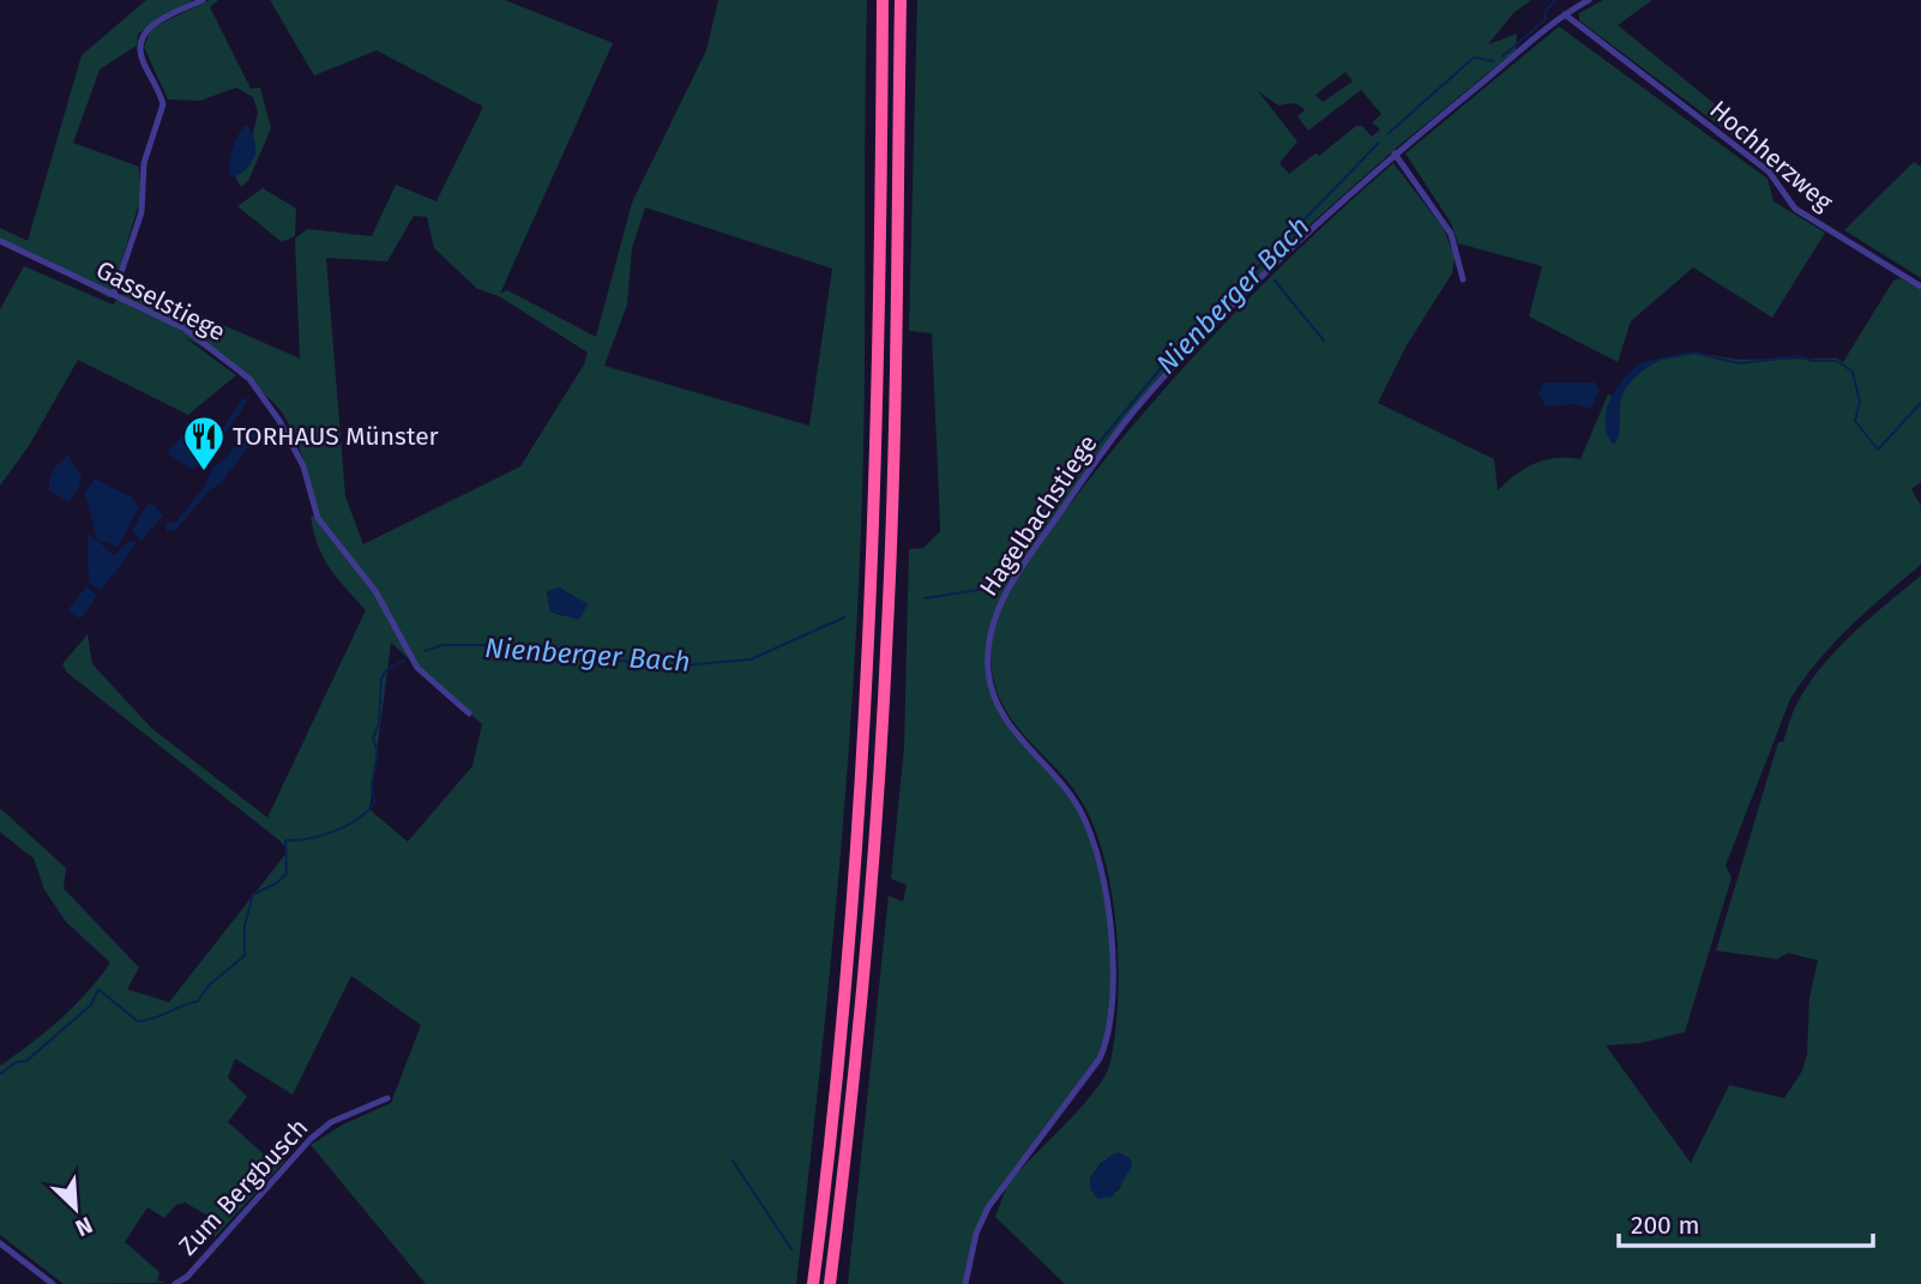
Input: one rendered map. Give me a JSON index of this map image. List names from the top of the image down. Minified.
{"streets":{"street":["Hochherzweg","Gasselstiege","Hagelbachstiege","Zum Bergbusch"]},"crossings":[["Hochherzweg","Hagelbachstiege"]],"water":["Nienberger Bach"],"places":{"restaurant":["TORHAUS Münster"]},"scale_bar":"200 m","north":"bottom right"}
